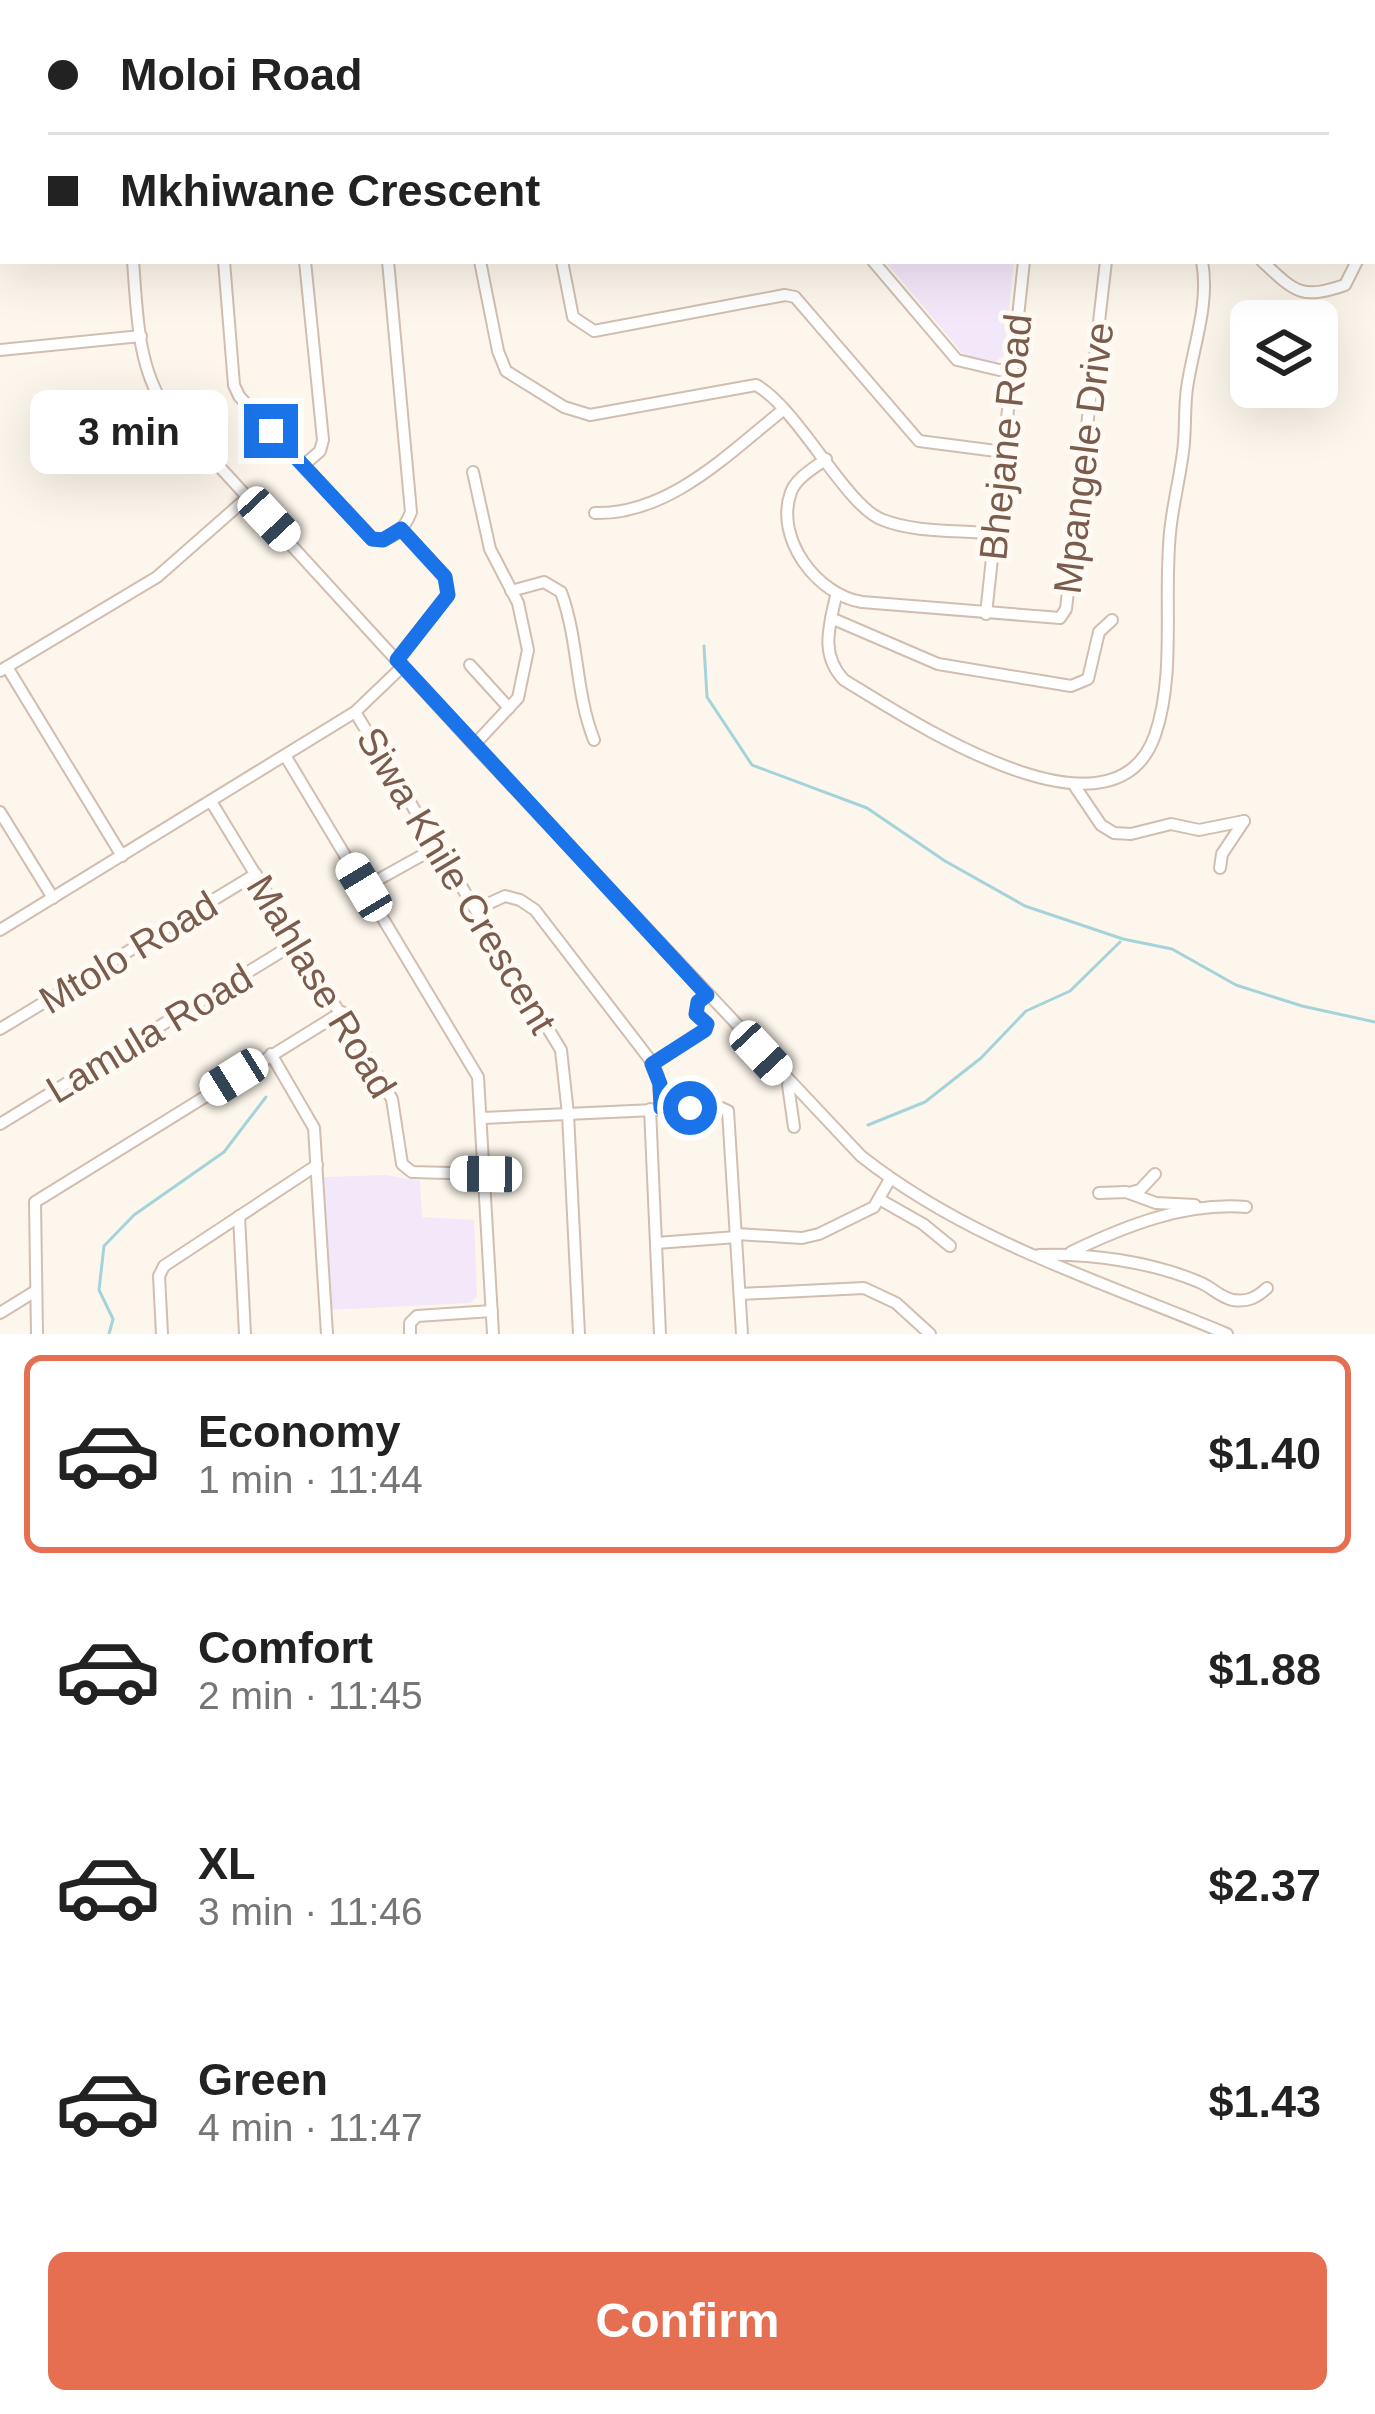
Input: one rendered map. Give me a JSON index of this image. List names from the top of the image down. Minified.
{"streets":{"street":["Bhejane Road","Mpangele Drive","Siwa Khile Crescent","Mtolo Road","Mahlase Road","Lamula Road"]},"crossings":[["Bhejane Road","Mpangele Drive"],["Mtolo Road","Mahlase Road"],["Mahlase Road","Lamula Road"]],"page":{"banner":["Moloi Road","Mkhiwane Crescent"],"bubble":"3 min","list":[{"name":"Economy","note":"1 min · 11:44","value":"$1.40"},{"name":"Comfort","note":"2 min · 11:45","value":"$1.88"},{"name":"XL","note":"3 min · 11:46","value":"$2.37"},{"name":"Green","note":"4 min · 11:47","value":"$1.43"}],"buttons":"Confirm"}}
